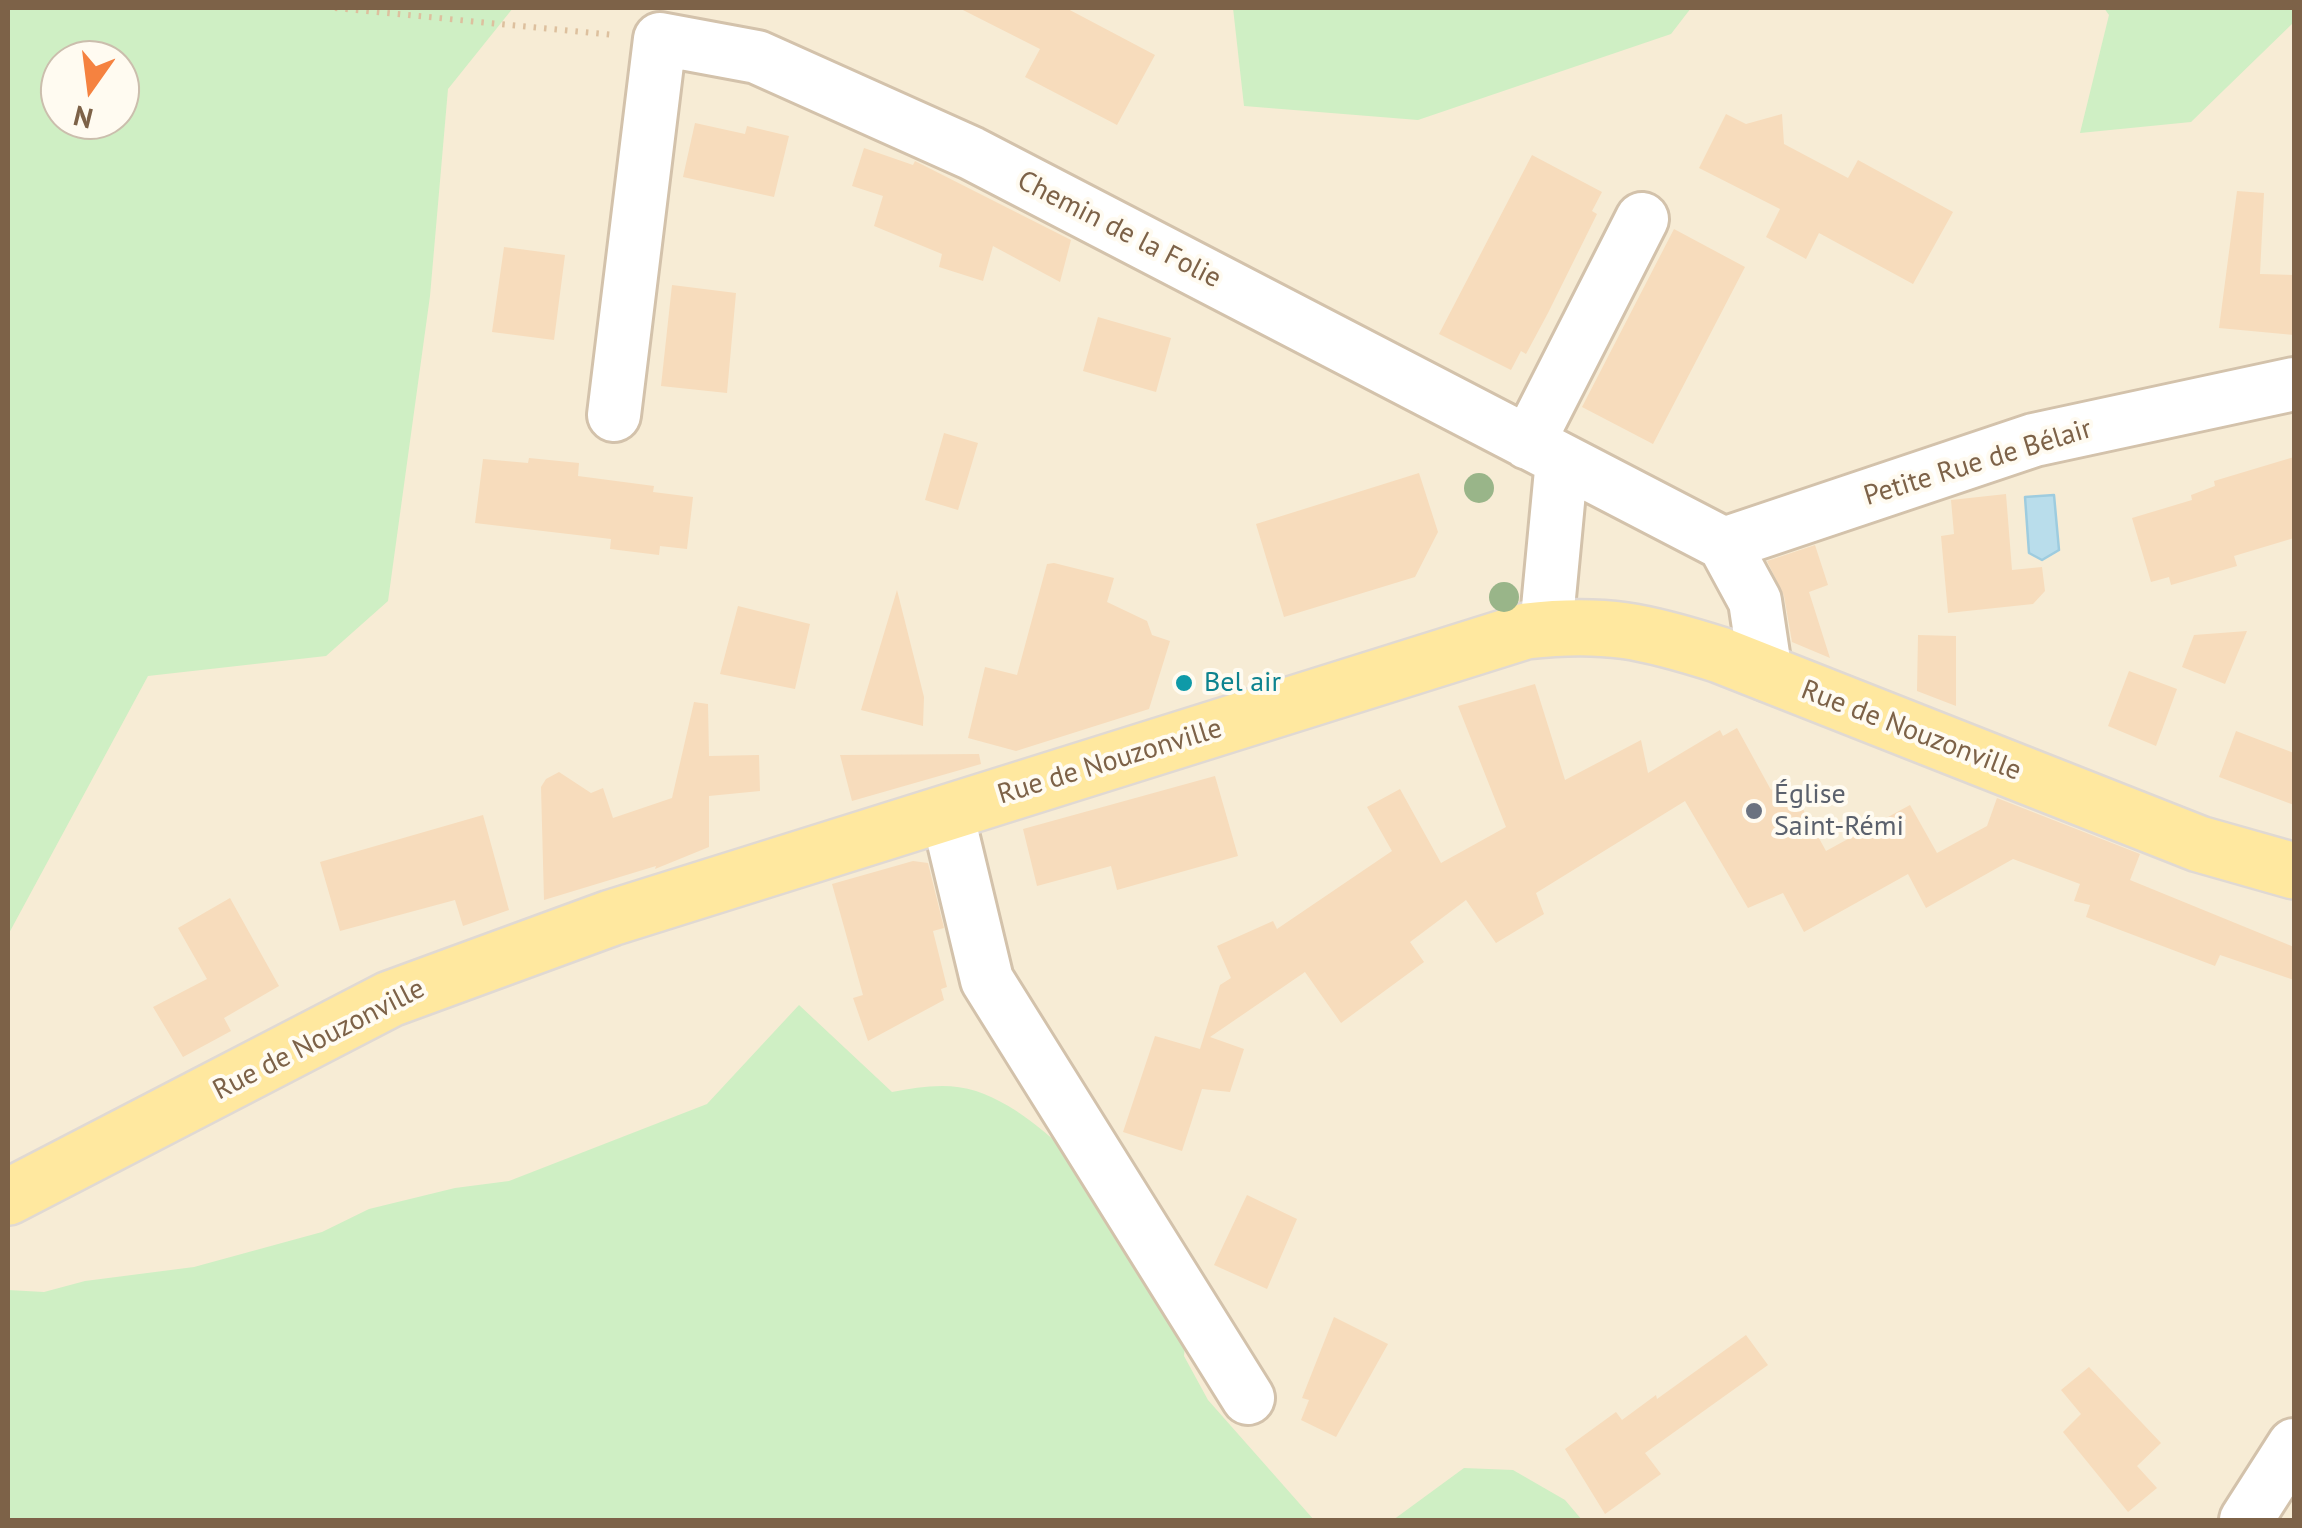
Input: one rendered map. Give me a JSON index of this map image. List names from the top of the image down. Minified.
{"streets":{"main road":["Rue de Nouzonville"],"street":["Chemin de la Folie","Petite Rue de Bélair"]},"crossings":[["Chemin de la Folie","Petite Rue de Bélair"]],"places":["Bel air","Église Saint-Rémi"],"north":"bottom"}
